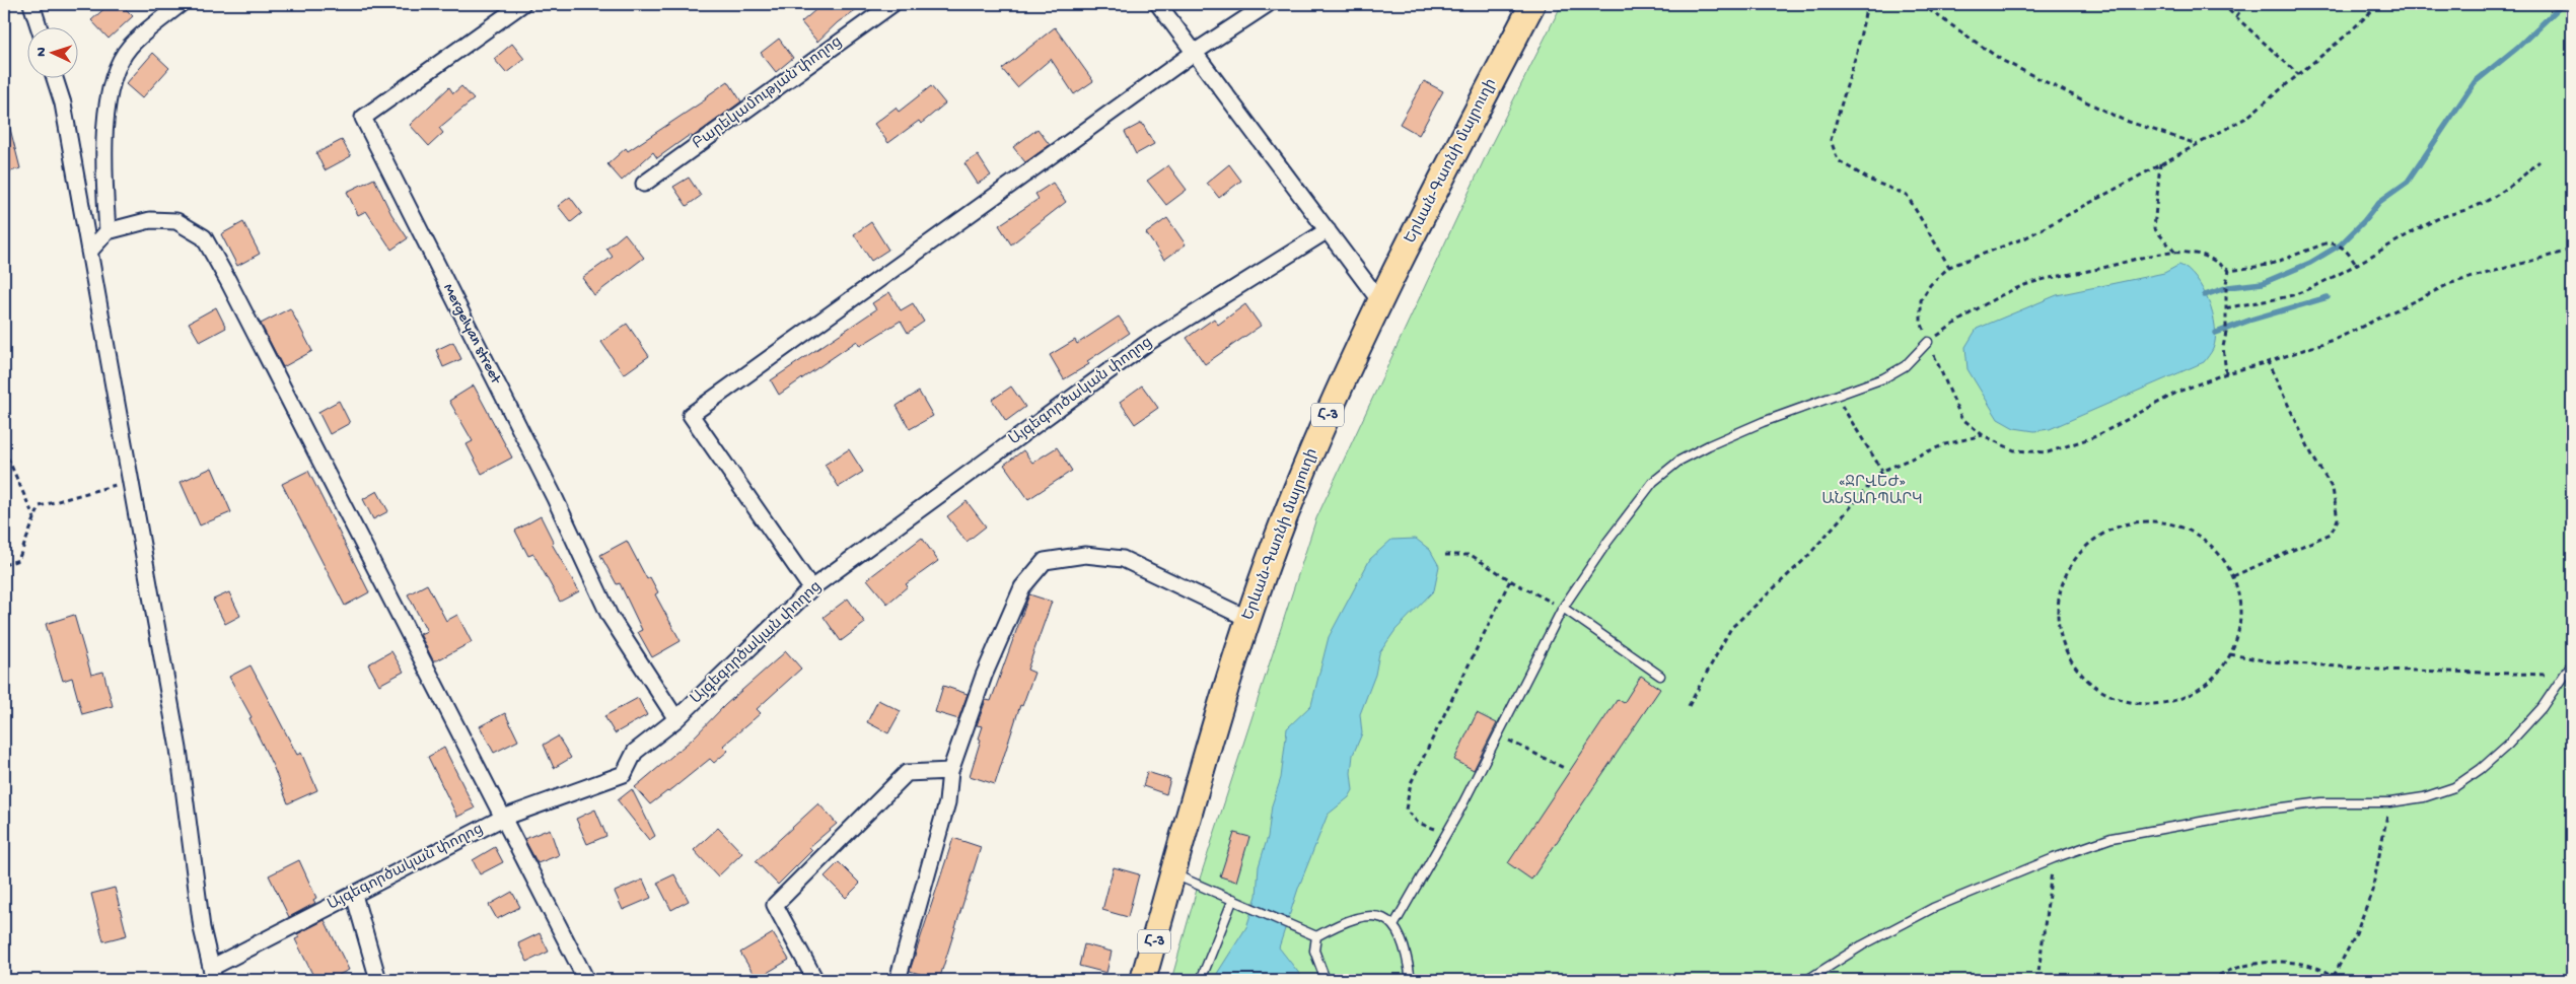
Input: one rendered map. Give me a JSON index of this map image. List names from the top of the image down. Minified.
{"streets":{"main road":["Երևան-Գառնի մայրուղի","Հ-3"],"street":["Բարեկամության փողոց","Mergelyan street","Այգեգործական փողոց"]},"crossings":[["Mergelyan street","Այգեգործական փողոց"]],"parks":["«ՋՐՎԵԺ» ԱՆՏԱՌՊԱՐԿ"],"north":"left"}
